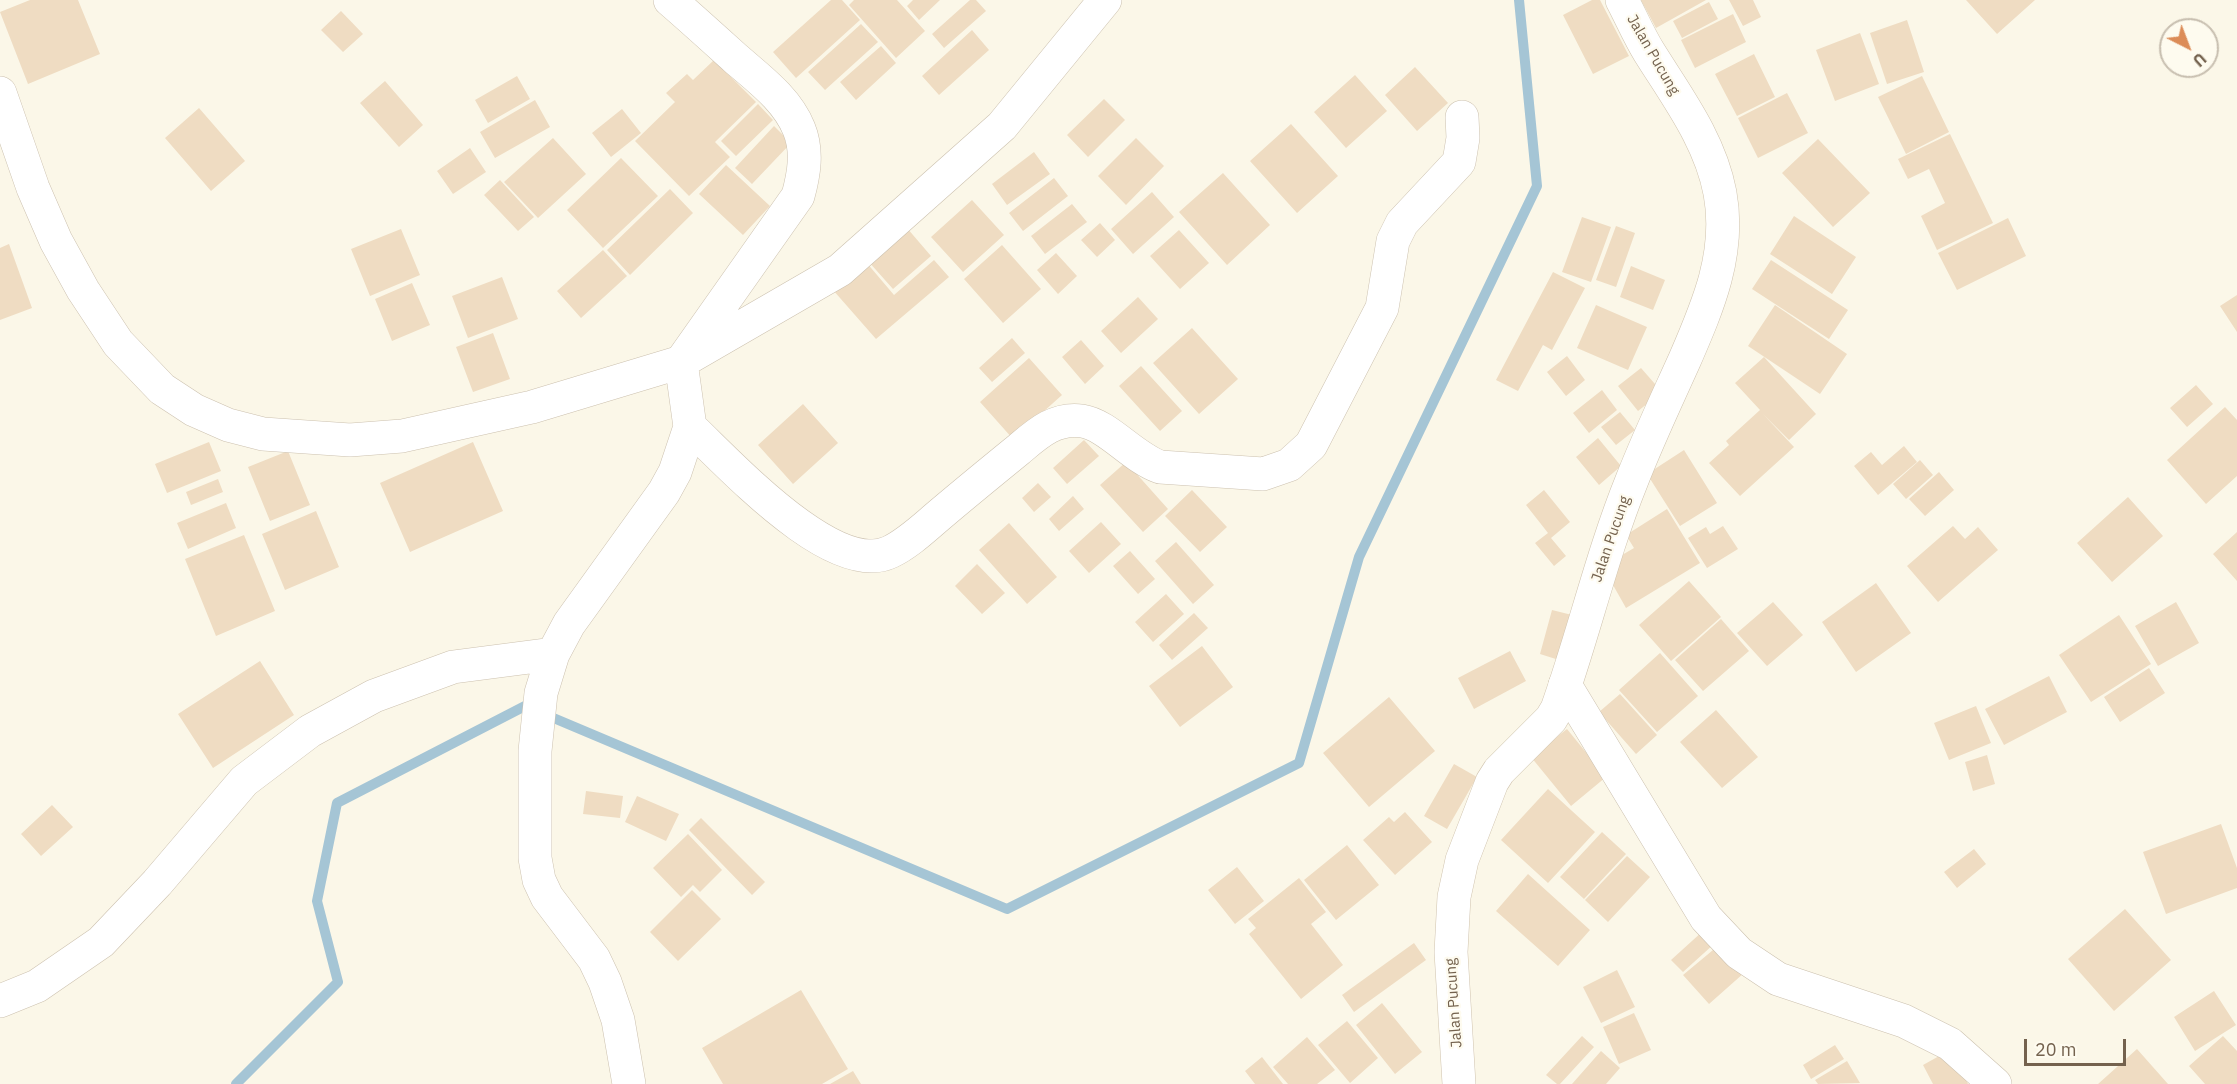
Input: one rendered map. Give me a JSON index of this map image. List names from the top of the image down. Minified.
{"streets":{"street":["Jalan Pucung"]},"scale_bar":"20 m","north":"bottom right"}
